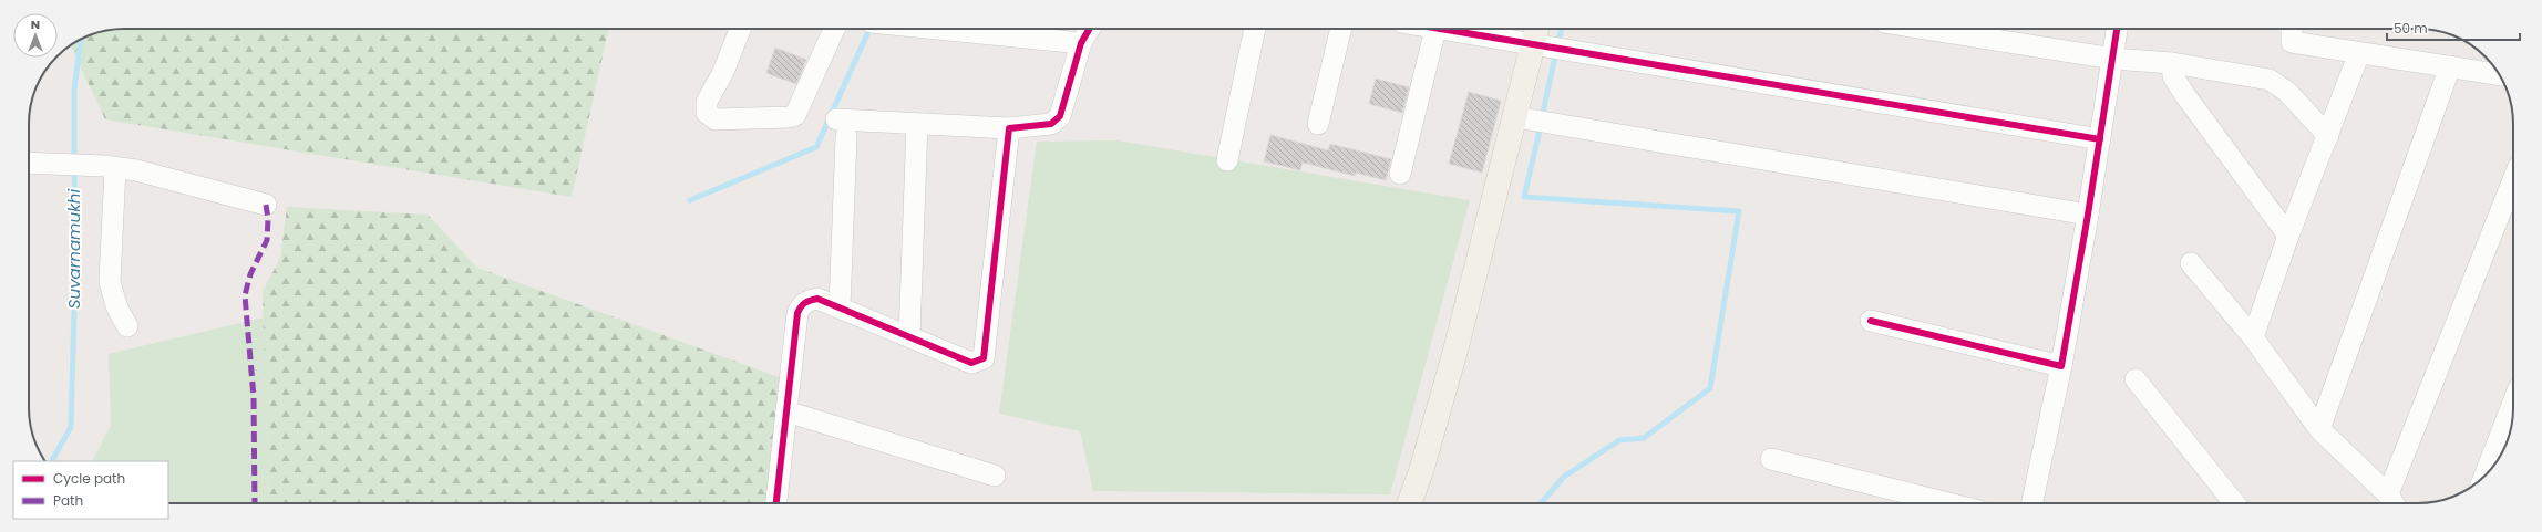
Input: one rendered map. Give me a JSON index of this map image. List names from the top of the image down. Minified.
{"water":["Suvarnamukhi"],"legend":["Cycle path","Path"],"scale_bar":"50 m","north":"top"}
